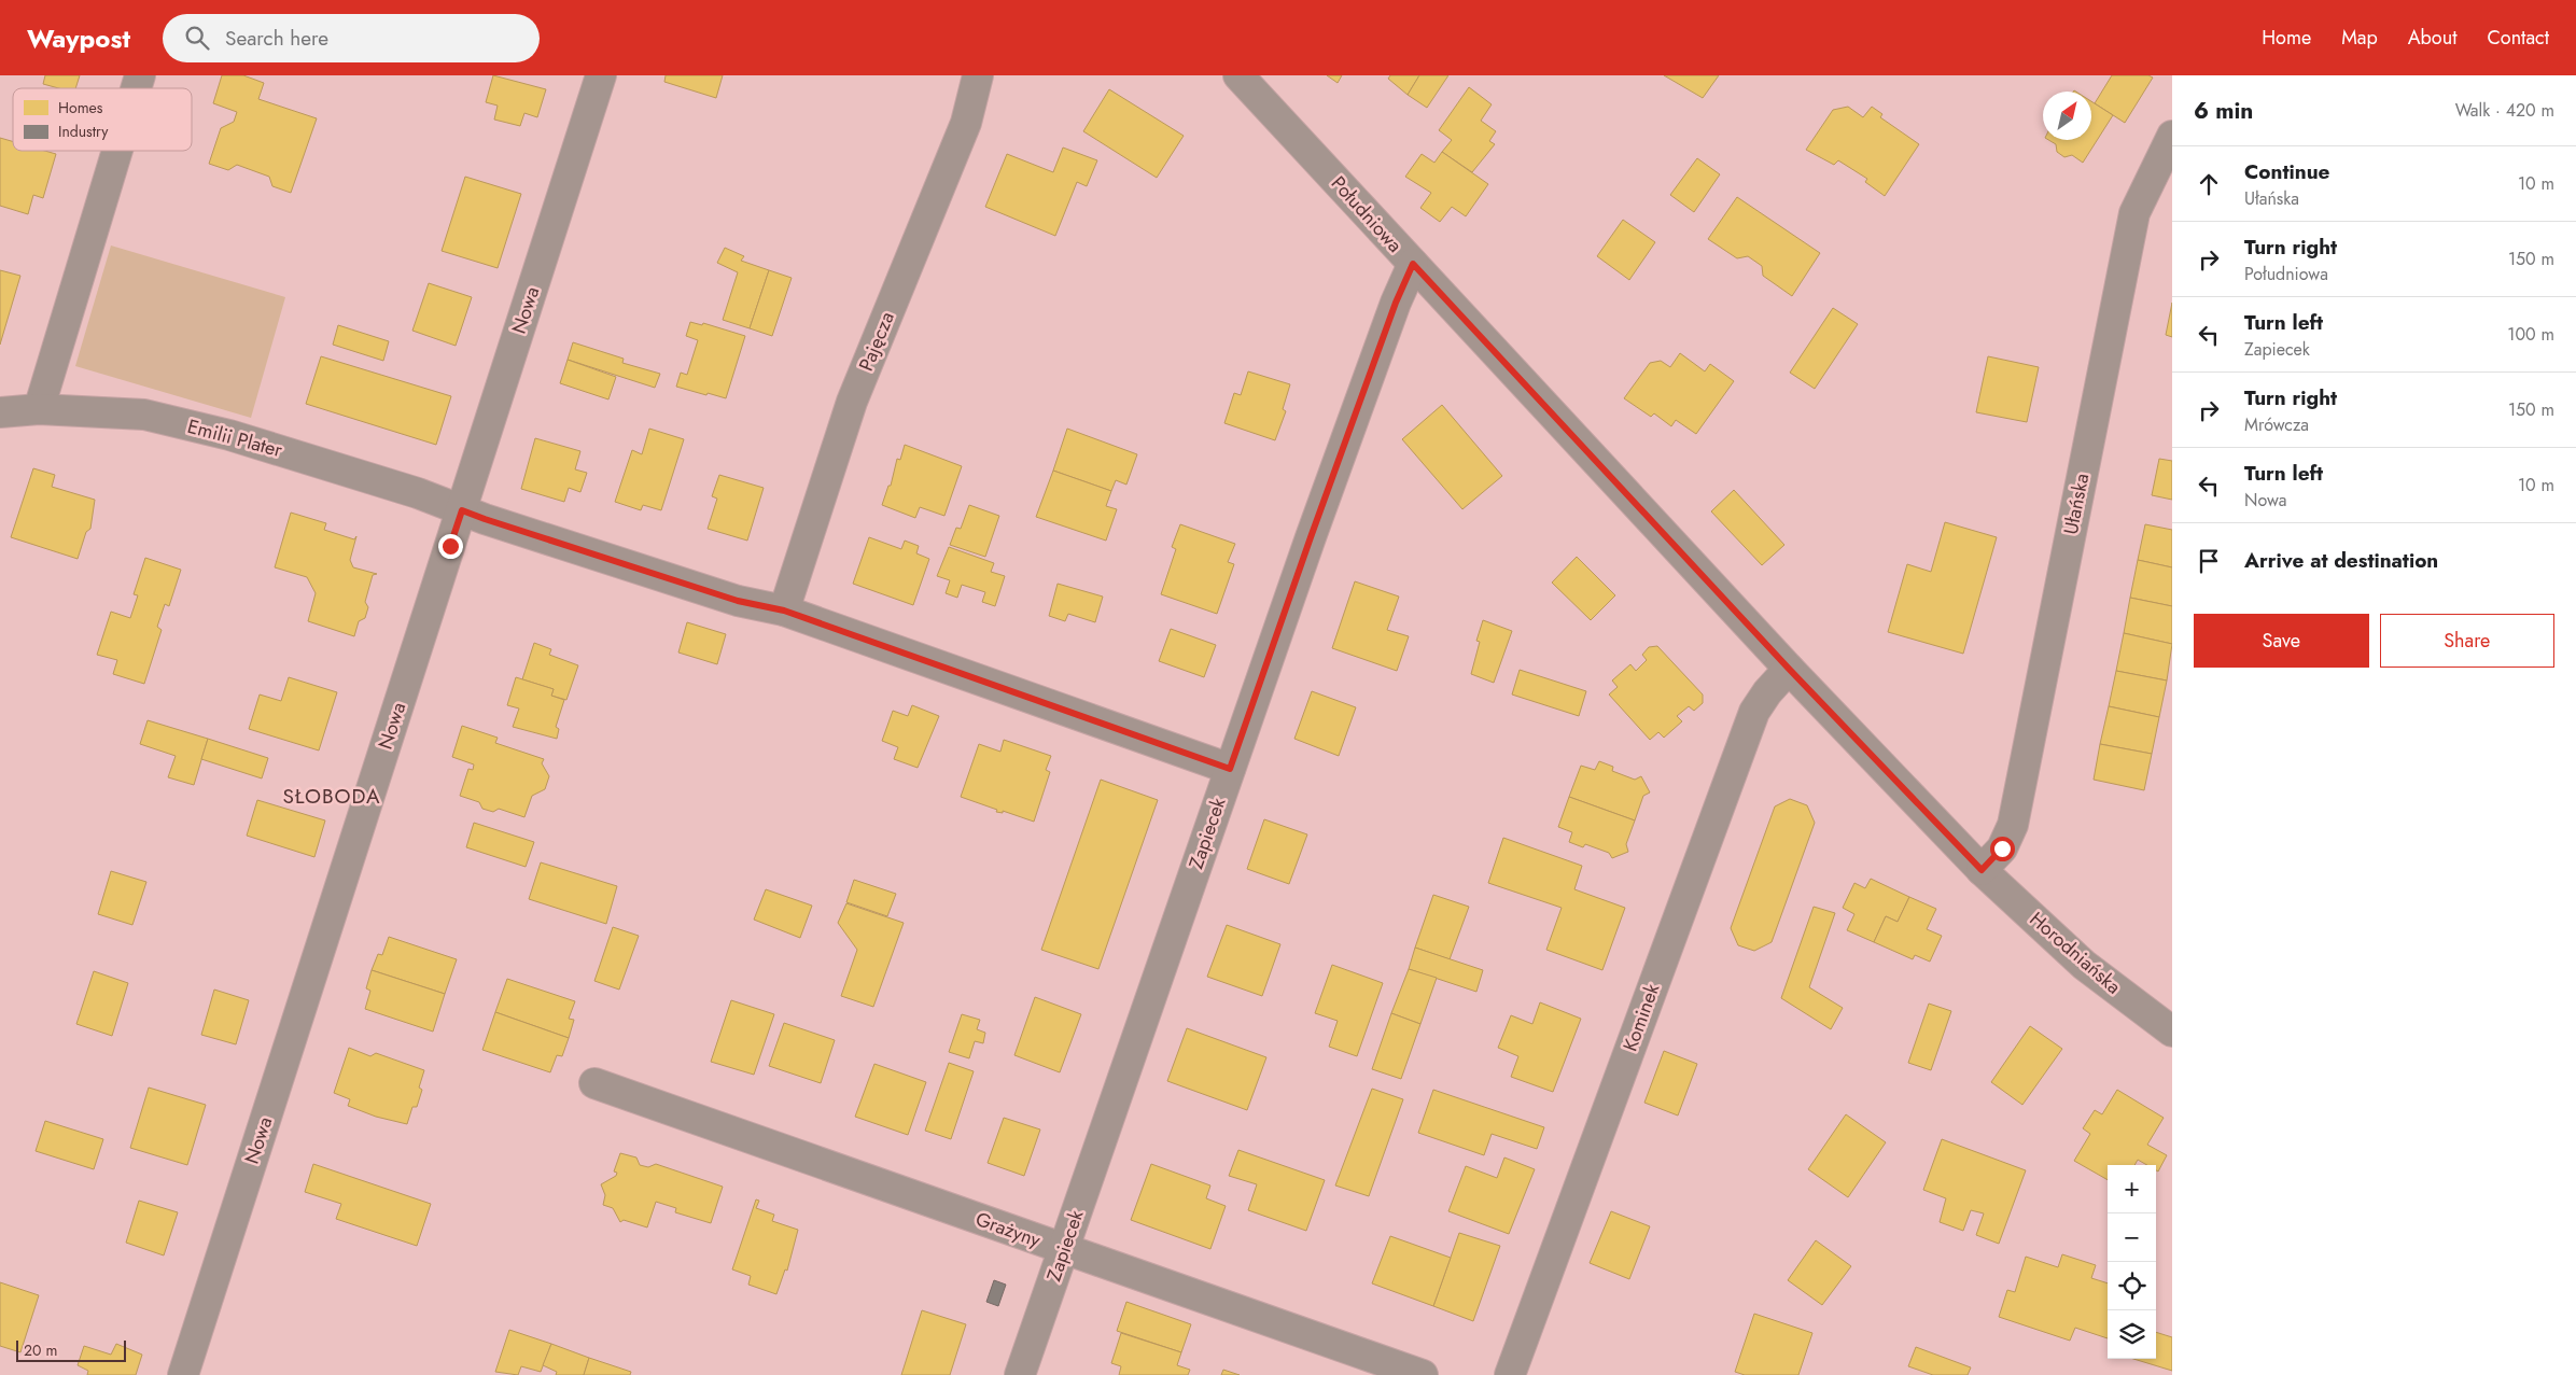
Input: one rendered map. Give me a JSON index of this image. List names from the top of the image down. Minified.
{"streets":{"street":["Południowa","Nowa","Pajęcza","Emilii Plater","Ułańska","Zapiecek","Horodniańska","Kominek","Grażyny"]},"crossings":[["Południowa","Ułańska"],["Południowa","Zapiecek"],["Południowa","Horodniańska"],["Południowa","Kominek"],["Nowa","Emilii Plater"],["Pajęcza","Emilii Plater"],["Emilii Plater","Zapiecek"],["Ułańska","Horodniańska"],["Zapiecek","Grażyny"]],"districts":["SŁOBODA"],"legend":["Homes","Industry"],"scale_bar":"20 m","north":"top right","page":{"header":"Waypost","search":"Search here","nav":["Home","Map","About","Contact"],"heading":["6 min","Walk · 420 m"],"list":[["Continue","Ułańska","10 m"],["Turn right","Południowa","150 m"],["Turn left","Zapiecek","100 m"],["Turn right","Mrówcza","150 m"],["Turn left","Nowa","10 m"],"Arrive at destination"],"buttons":["Save","Share"],"map_buttons":["+","−"],"scale":"20 m"}}
